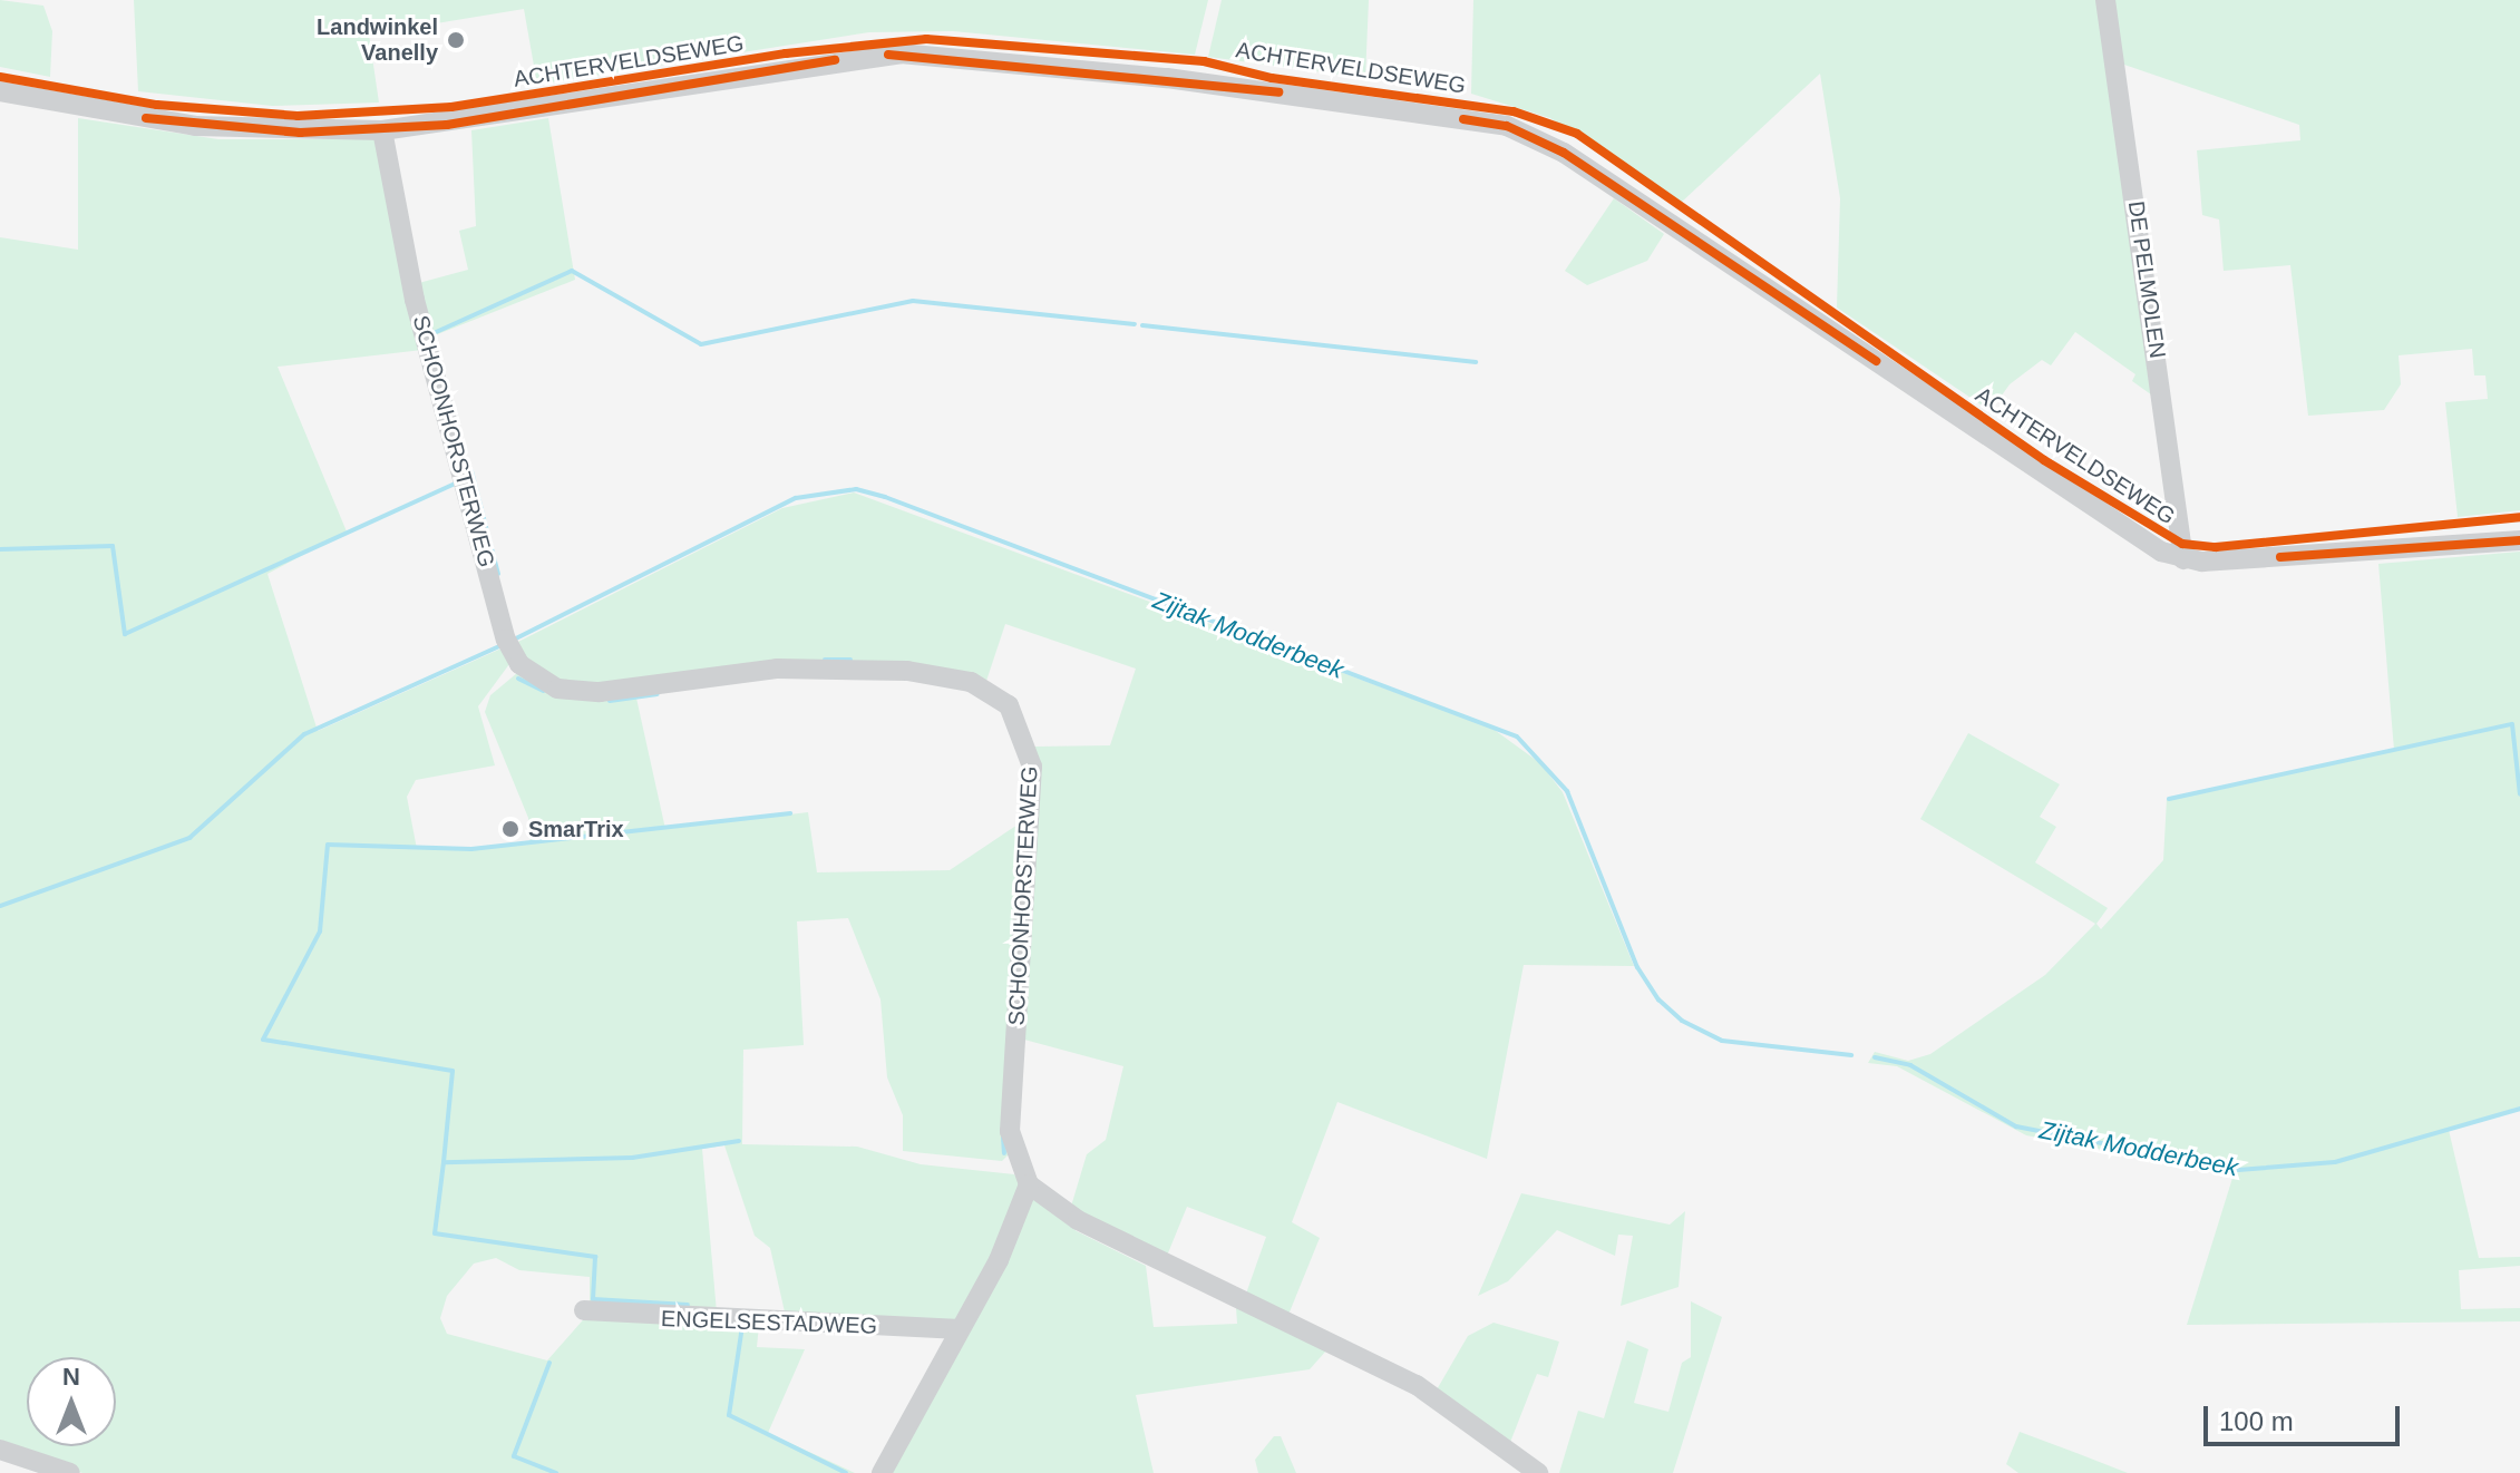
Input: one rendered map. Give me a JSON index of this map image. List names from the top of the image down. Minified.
{"streets":{"street":["ACHTERVELDSEWEG","DE PELMOLEN","SCHOONHORSTERWEG","ENGELSESTADWEG"]},"crossings":[["ACHTERVELDSEWEG","DE PELMOLEN"],["ACHTERVELDSEWEG","SCHOONHORSTERWEG"]],"water":["Zijtak Modderbeek"],"places":["Landwinkel Vanelly","SmarTrix"],"scale_bar":"100 m","north":"top"}
